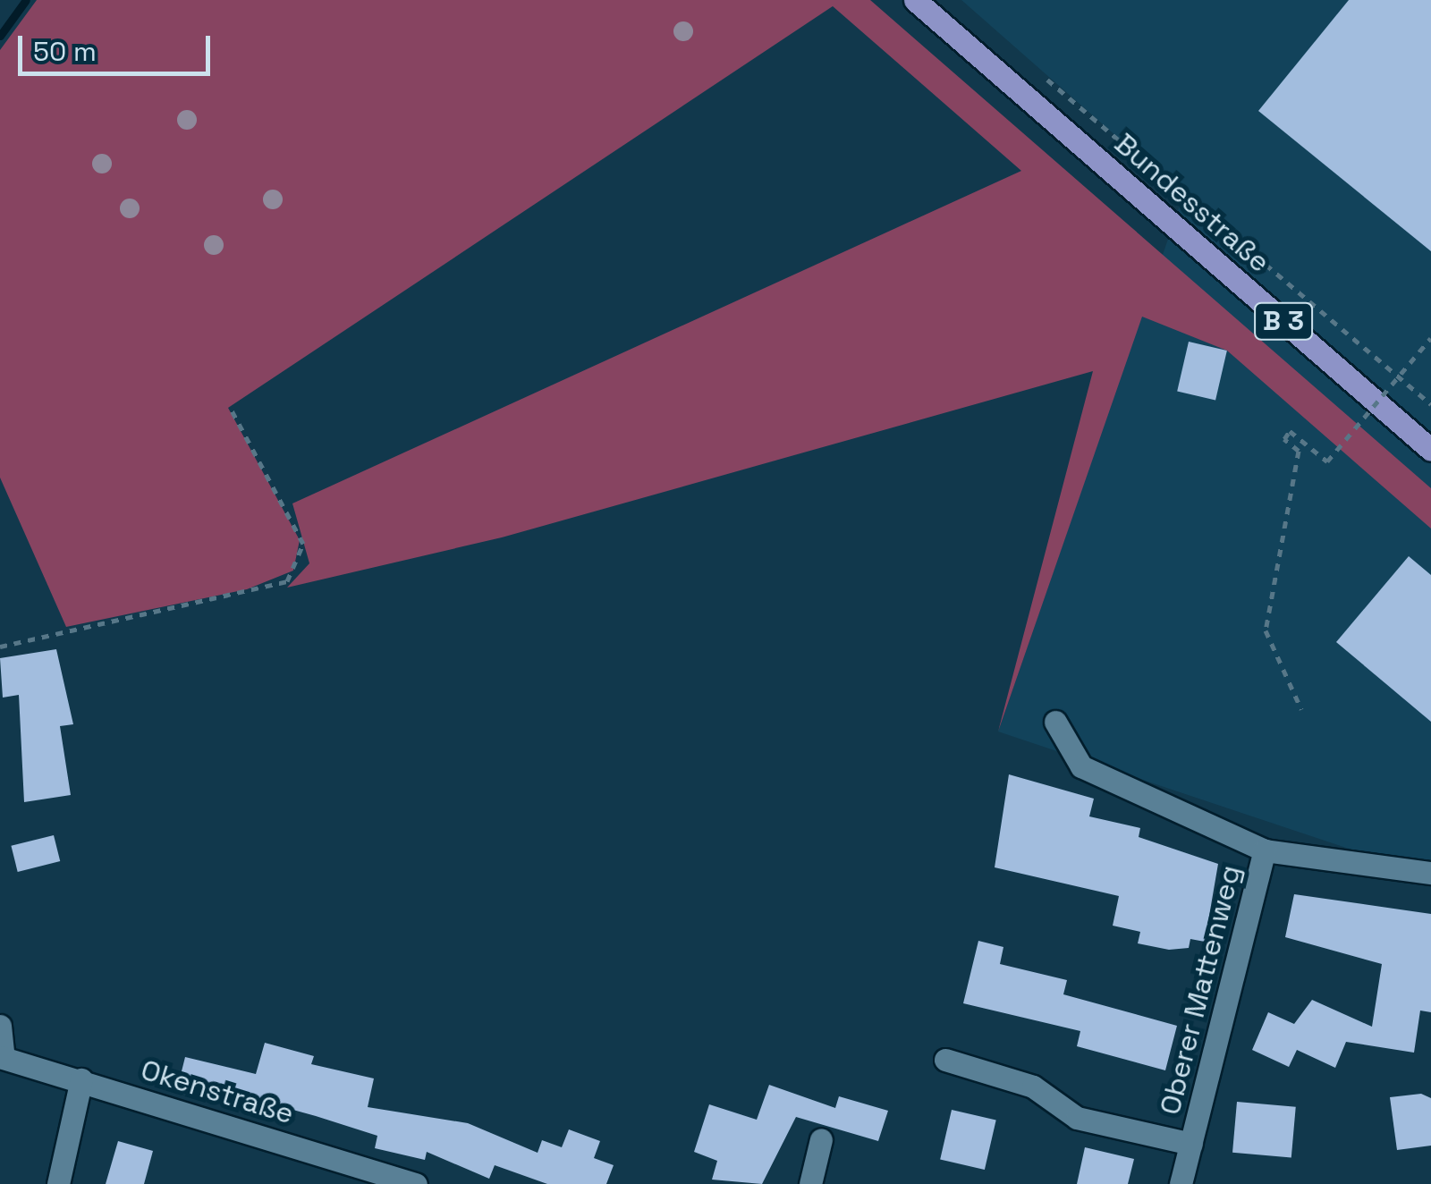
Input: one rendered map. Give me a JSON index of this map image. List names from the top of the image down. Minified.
{"streets":{"main road":["Bundesstraße","B 3"],"street":["Oberer Mattenweg","Okenstraße"]},"scale_bar":"50 m"}
